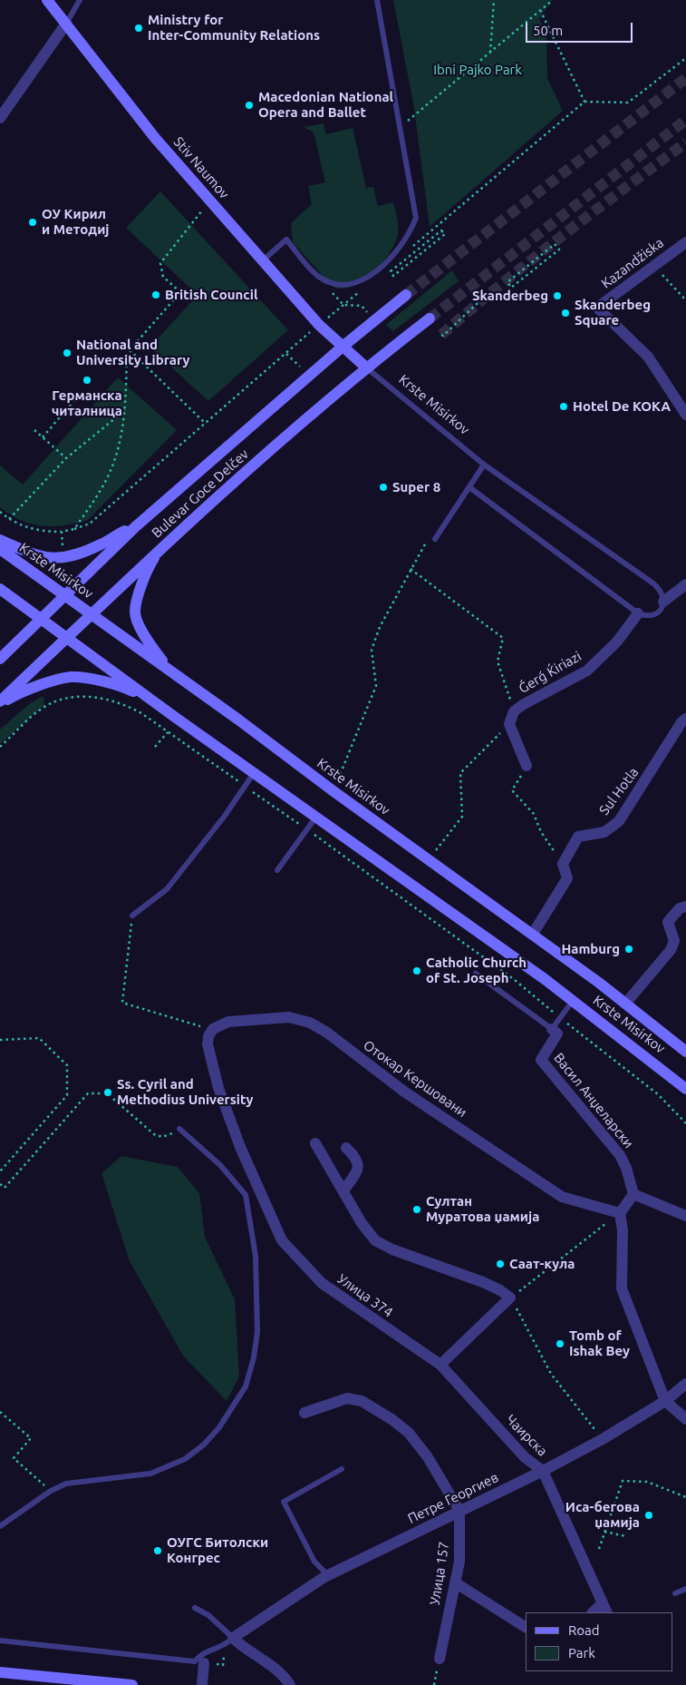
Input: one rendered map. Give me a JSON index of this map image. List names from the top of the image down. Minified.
{"streets":{"street":["Stiv Naumov","Kazandžiska","Krste Misirkov","Bulevar Goce Delčev","Ǵerǵ Ḱiriazi","Sul Hotla","Отокар Кершовани","Васил Анџеларски","Улица 374","Чаирска","Петре Георгиев","Улица 157"]},"crossings":[["Stiv Naumov","Krste Misirkov"],["Stiv Naumov","Bulevar Goce Delčev"],["Krste Misirkov","Bulevar Goce Delčev"],["Отокар Кершовани","Улица 374"],["Улица 374","Чаирска"],["Чаирска","Петре Георгиев"],["Петре Георгиев","Улица 157"]],"parks":["Ibni Pajko Park"],"places":["Ministry for Inter-Community Relations","Macedonian National Opera and Ballet","ОУ Кирил и Методиј","British Council","Skanderbeg","Skanderbeg Square","National and University Library","Германска читалница","Hotel De KOKA","Super 8","Hamburg","Catholic Church of St. Joseph","Ss. Cyril and Methodius University","Султан Муратова џамија","Саат-кула","Tomb of Ishak Bey","Иса-бегова џамија","ОУГС Битолски Конгрес"],"legend":["Road","Park"],"scale_bar":"50 m"}
